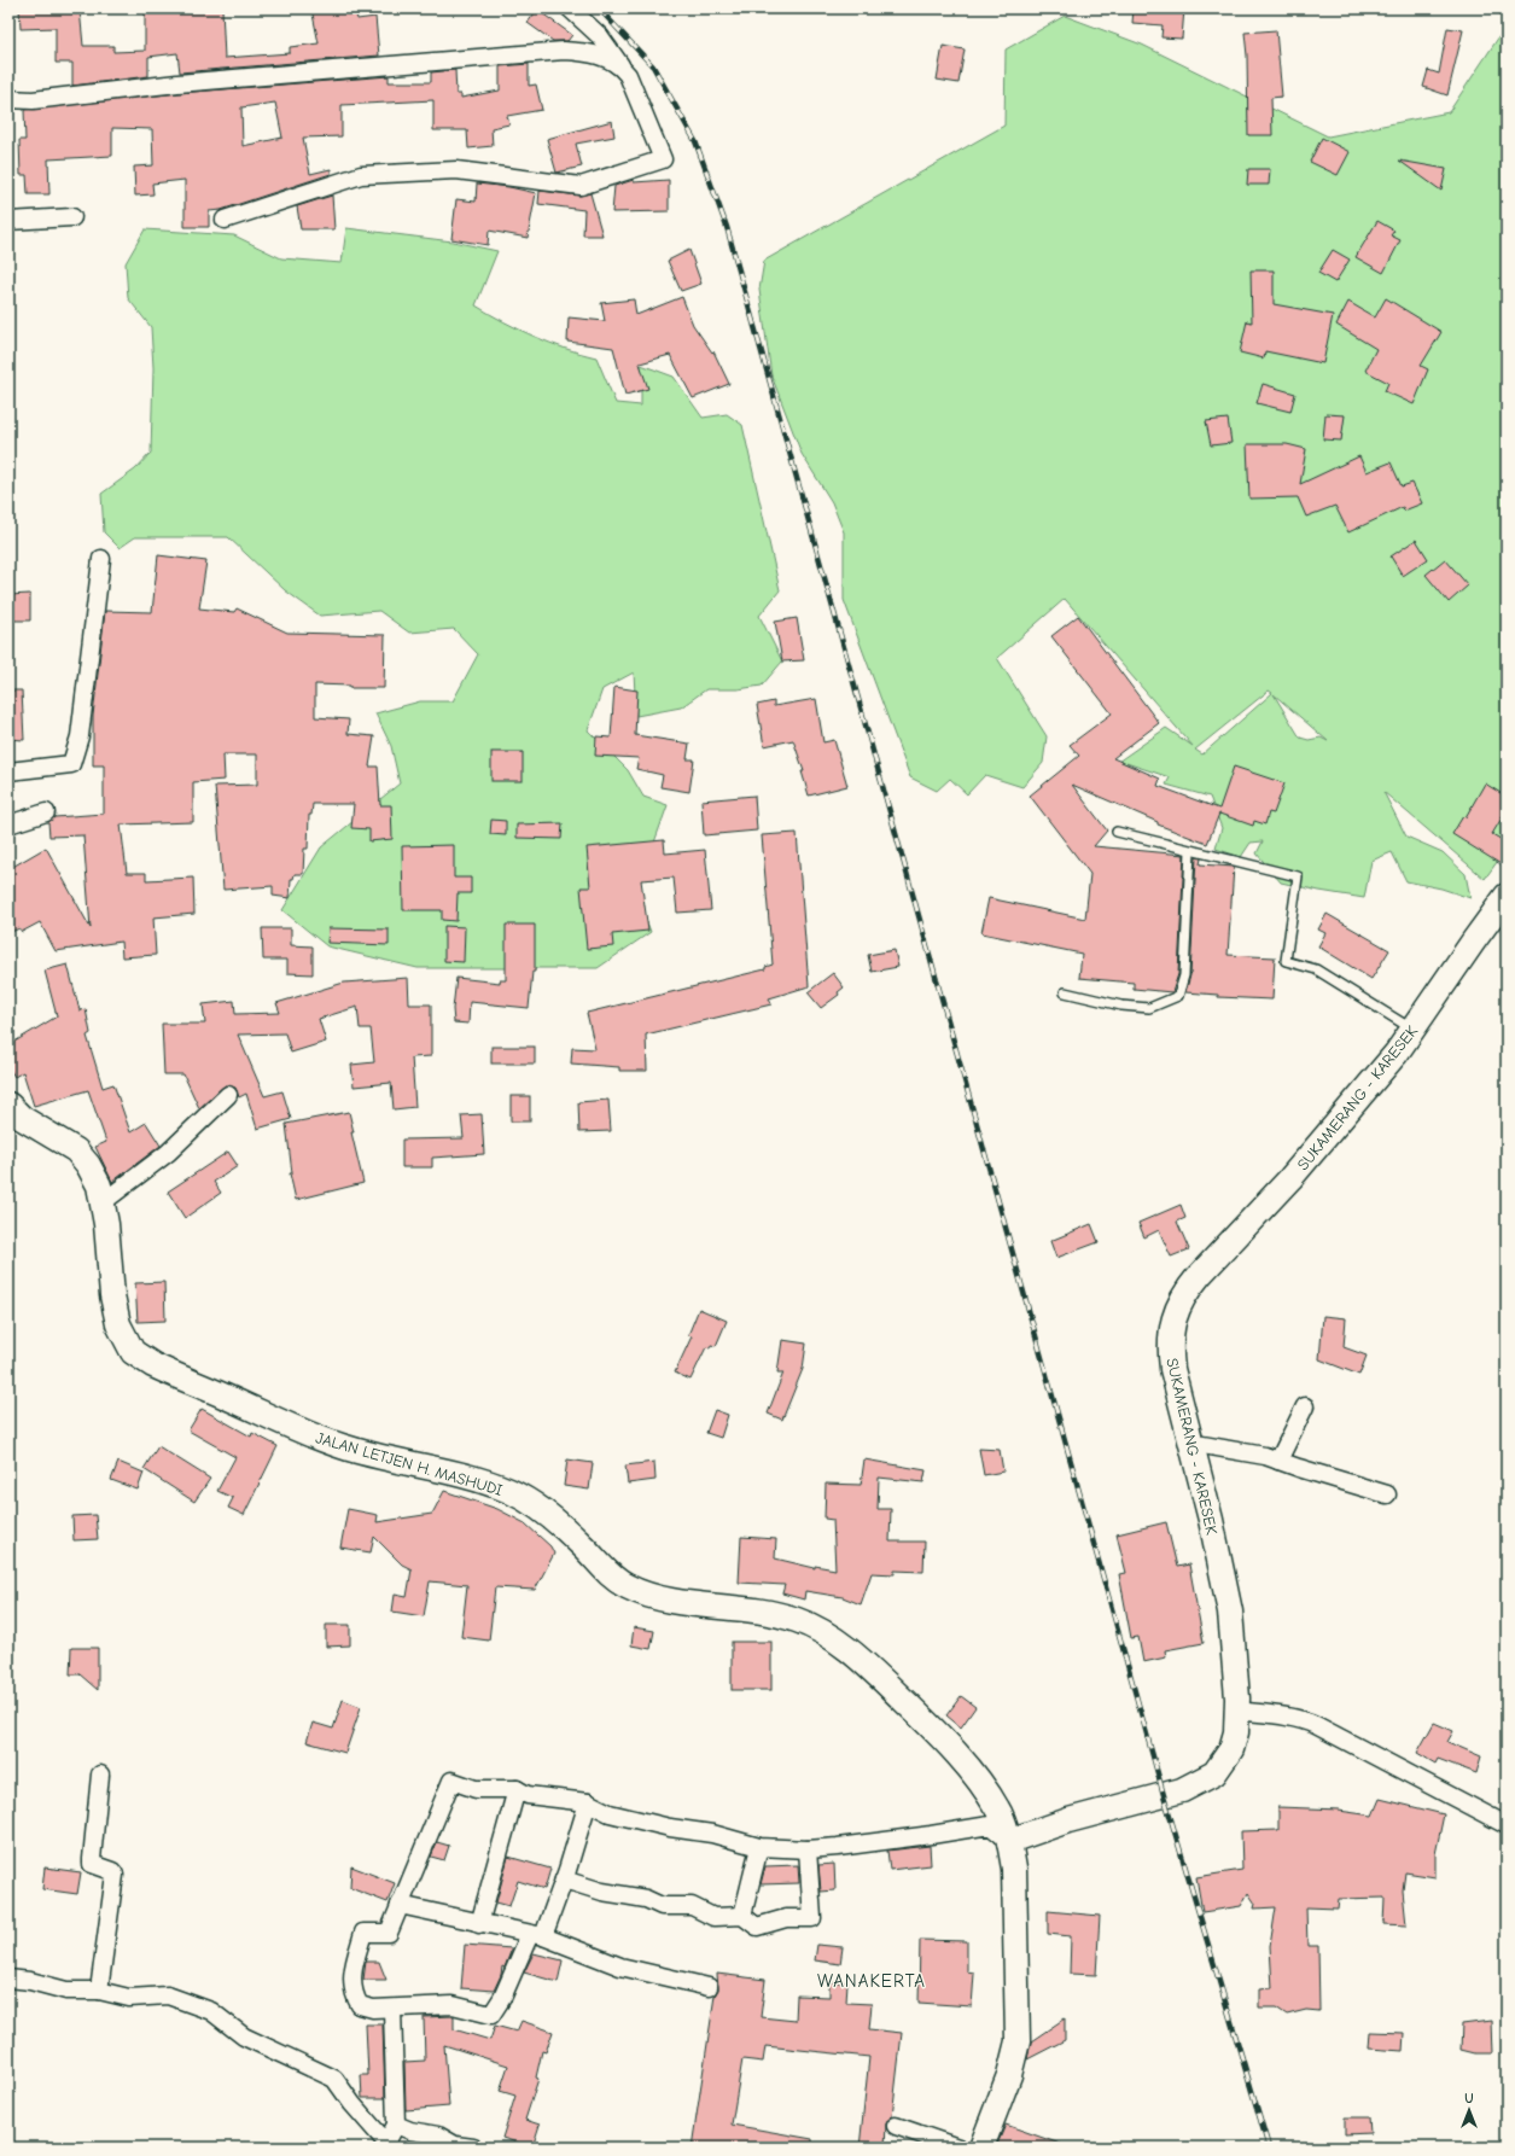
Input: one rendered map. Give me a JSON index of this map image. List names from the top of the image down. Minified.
{"streets":{"main road":["SUKAMERANG - KARESEK","JALAN LETJEN H. MASHUDI"]},"crossings":[["SUKAMERANG - KARESEK","JALAN LETJEN H. MASHUDI"]],"districts":["WANAKERTA"],"north":"top"}
